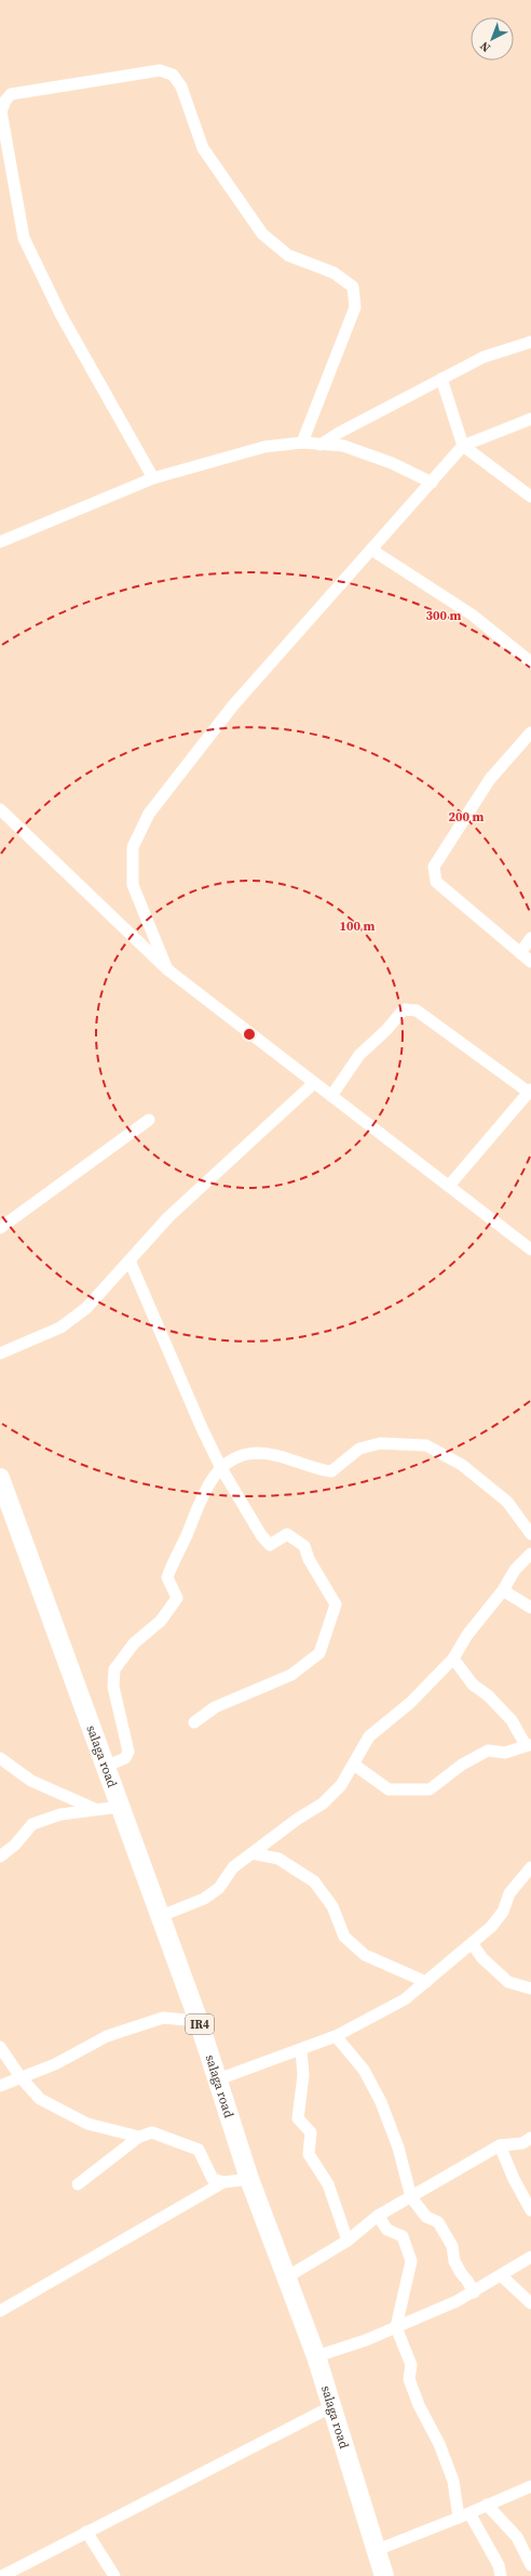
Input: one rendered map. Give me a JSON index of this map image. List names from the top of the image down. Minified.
{"streets":{"main road":["salaga road","IR4"]},"north":"bottom left","rings":["300 m","200 m","100 m"]}
